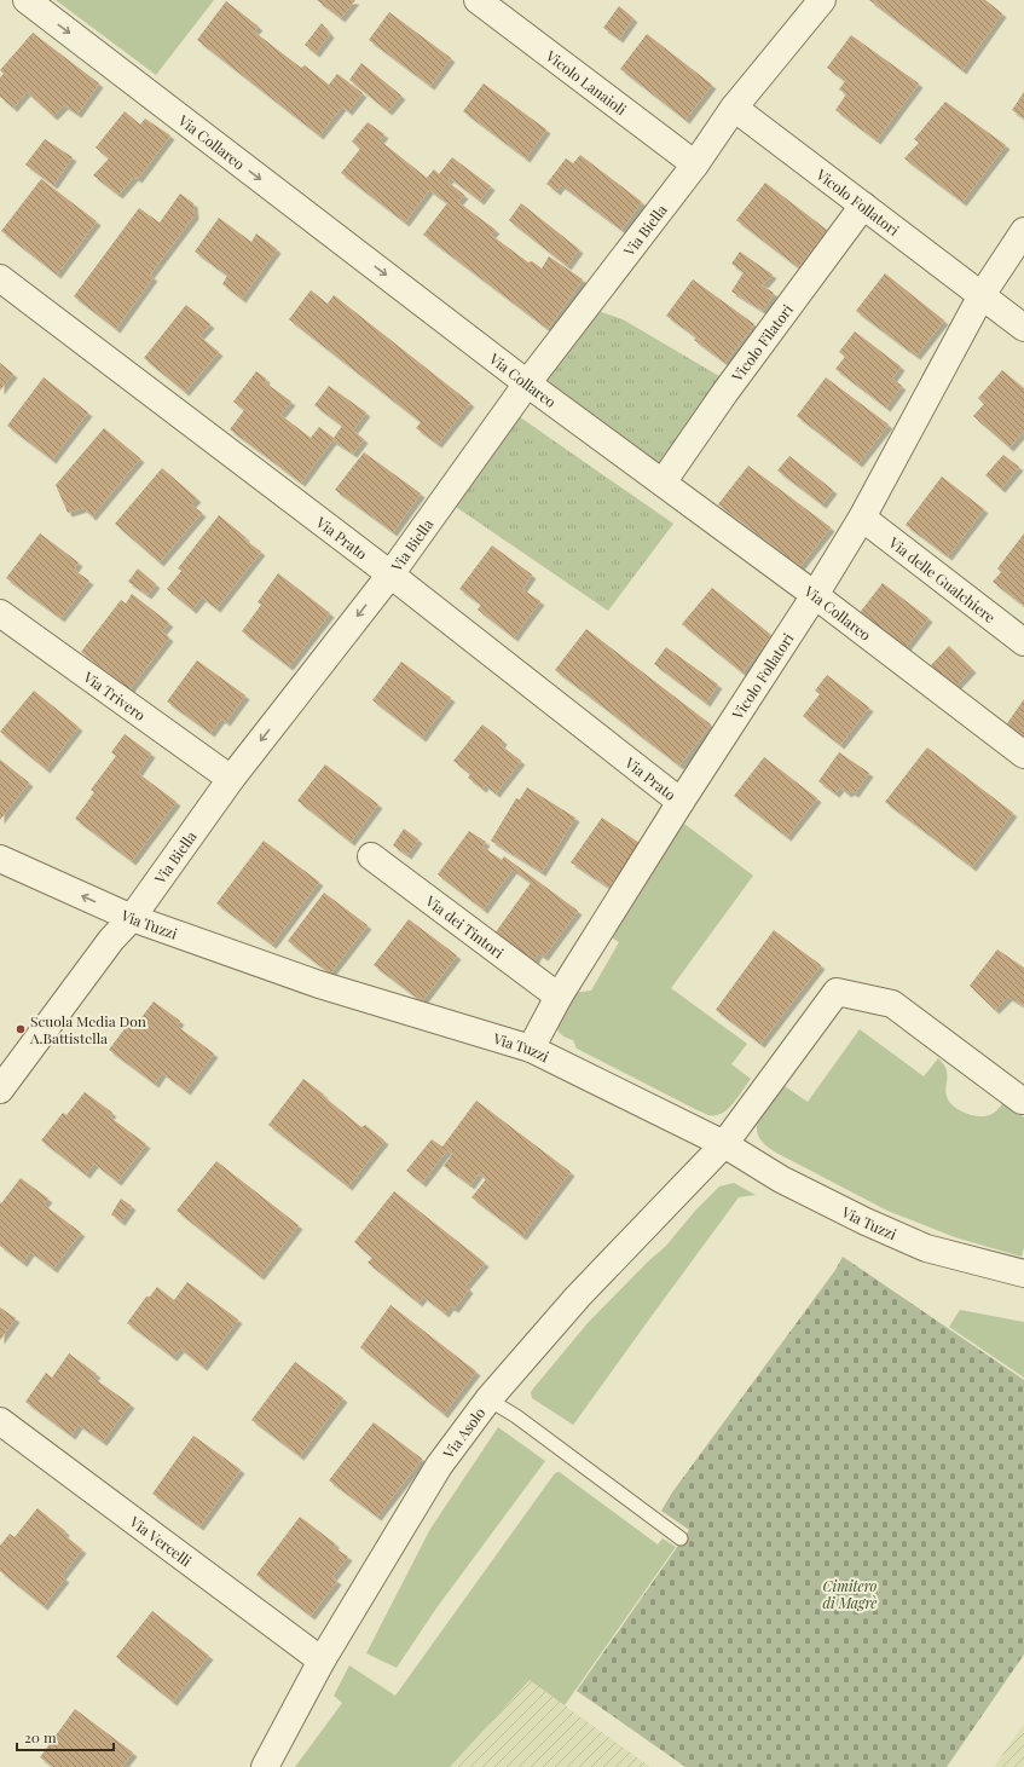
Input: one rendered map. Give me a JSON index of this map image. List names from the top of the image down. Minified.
{"streets":{"street":["Vicolo Lanaioli","Via Collareo","Vicolo Follatori","Via Biella","Vicolo Filatori","Via Prato","Via delle Gualchiere","Via Trivero","Via Tuzzi","Via dei Tintori","Via Asolo","Via Vercelli"]},"crossings":[["Vicolo Lanaioli","Via Biella"],["Via Collareo","Vicolo Follatori"],["Via Collareo","Via Biella"],["Via Collareo","Vicolo Filatori"],["Vicolo Follatori","Via Biella"],["Vicolo Follatori","Vicolo Filatori"],["Vicolo Follatori","Via Prato"],["Vicolo Follatori","Via delle Gualchiere"],["Vicolo Follatori","Via Tuzzi"],["Vicolo Follatori","Via dei Tintori"],["Via Biella","Via Prato"],["Via Biella","Via Trivero"],["Via Biella","Via Tuzzi"],["Via Tuzzi","Via Asolo"],["Via Asolo","Via Vercelli"]],"one_way":["Via Collareo"],"parks":["Cimitero di Magrè"],"places":["Scuola Media Don A.Battistella"],"scale_bar":"20 m"}
